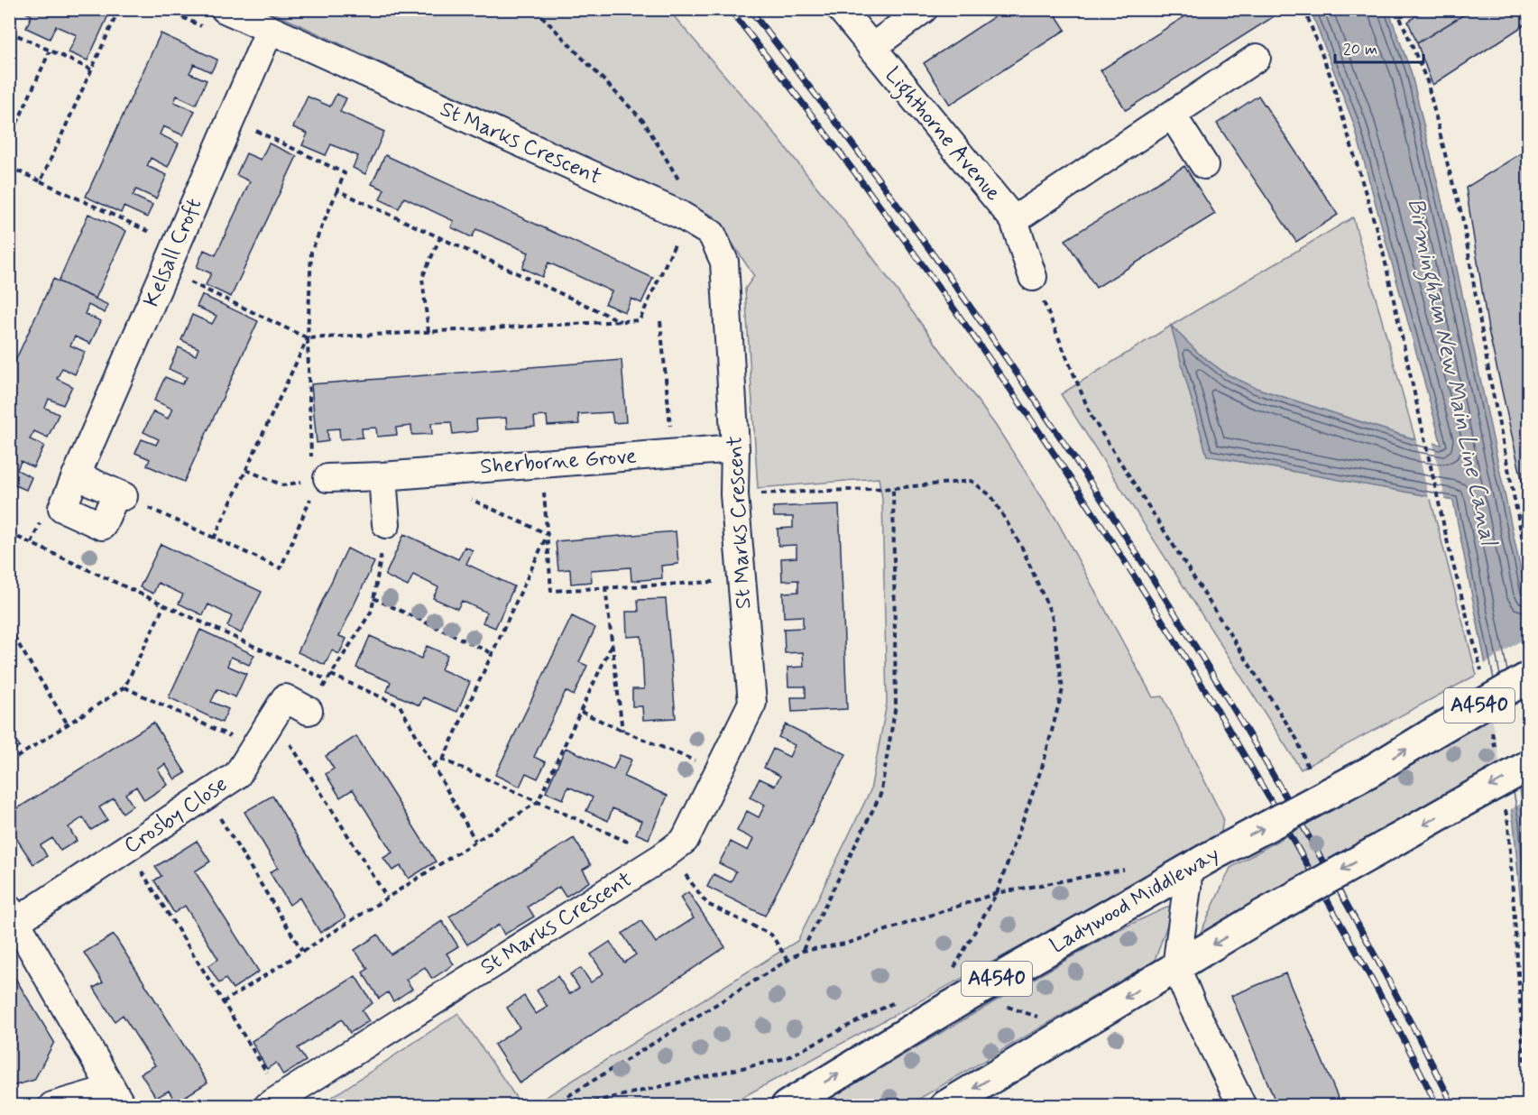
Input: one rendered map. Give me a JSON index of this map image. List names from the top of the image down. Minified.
{"streets":{"highway":["A4540","Ladywood Middleway"],"street":["Lighthorne Avenue","St Marks Crescent","Kelsall Croft","Sherborne Grove","Crosby Close"]},"crossings":[["St Marks Crescent","Kelsall Croft"],["St Marks Crescent","Sherborne Grove"]],"water":["Birmingham New Main Line Canal"],"scale_bar":"20 m"}
